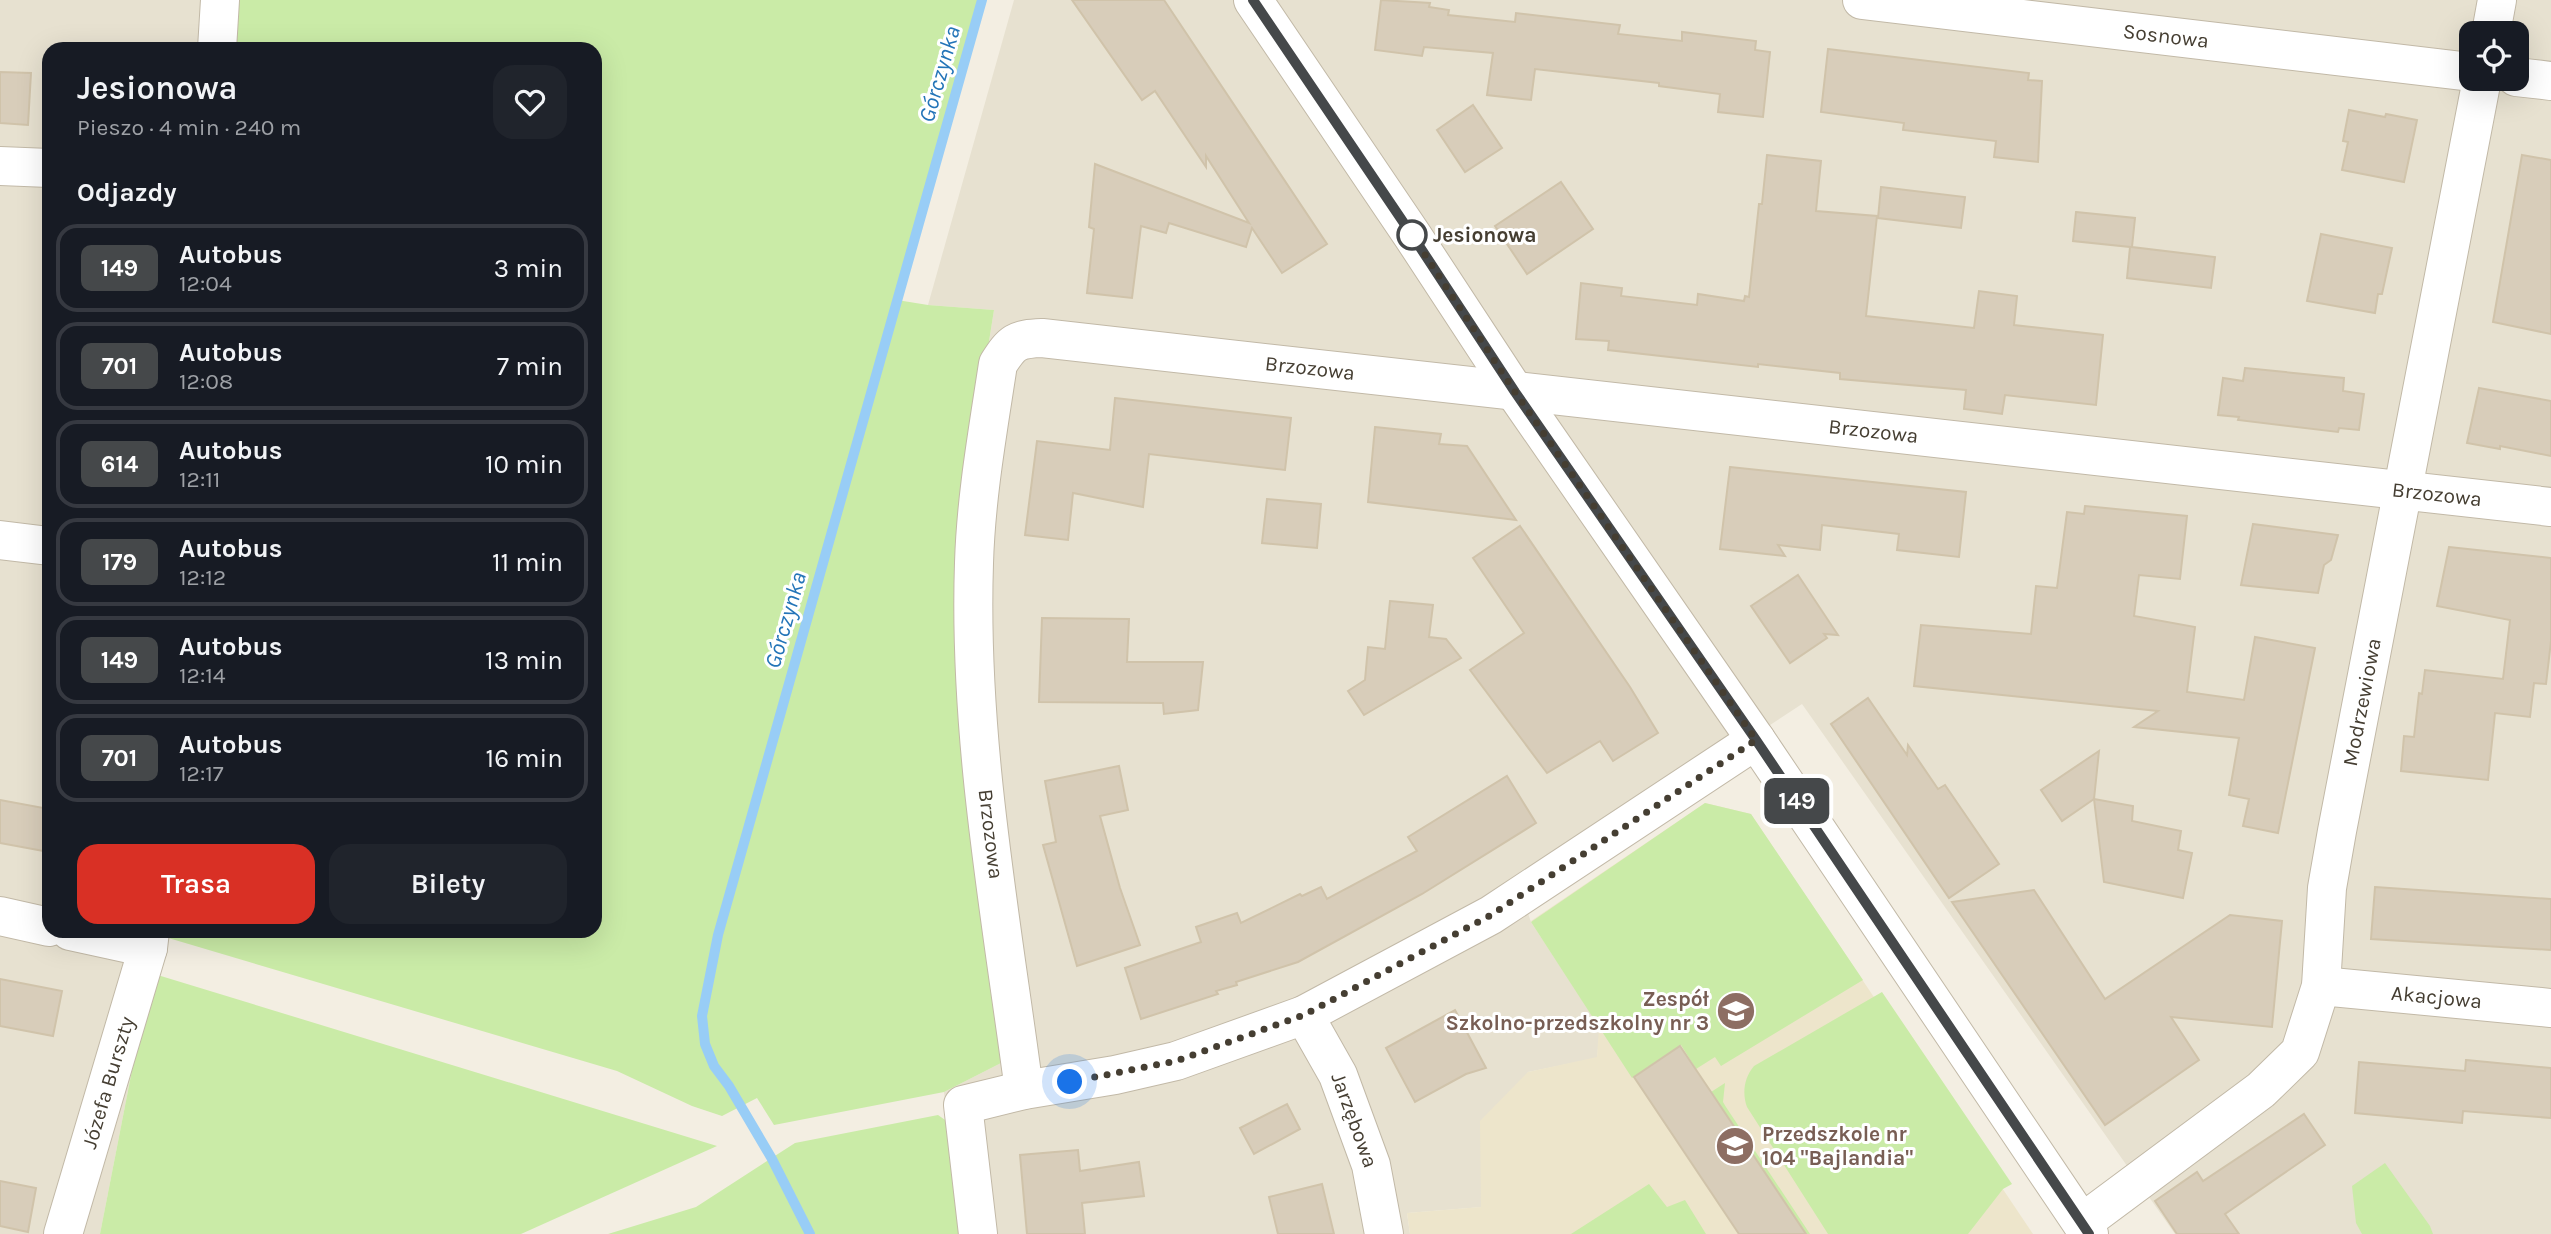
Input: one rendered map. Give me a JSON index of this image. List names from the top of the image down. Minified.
{"streets":{"street":["Sosnowa","Brzozowa","Modrzewiowa","Akacjowa","Józefa Burszty","Jarzębowa"]},"crossings":[["Brzozowa","Modrzewiowa"],["Modrzewiowa","Akacjowa"]],"water":["Górczynka"],"places":{"other":["Jesionowa"],"school or university":["Zespół Szkolno-przedszkolny nr 3","Przedszkole nr 104 \"Bajlandia\""]},"lines":["bus line 149"],"page":{"on_map":"149","heading":[["Jesionowa","Pieszo · 4 min · 240 m"],"Odjazdy"],"list":[{"mark":"149","name":"Autobus","note":"12:04","value":"3 min"},{"mark":"701","name":"Autobus","note":"12:08","value":"7 min"},{"mark":"614","name":"Autobus","note":"12:11","value":"10 min"},{"mark":"179","name":"Autobus","note":"12:12","value":"11 min"},{"mark":"149","name":"Autobus","note":"12:14","value":"13 min"},{"mark":"701","name":"Autobus","note":"12:17","value":"16 min"}],"buttons":["Trasa","Bilety"]}}
